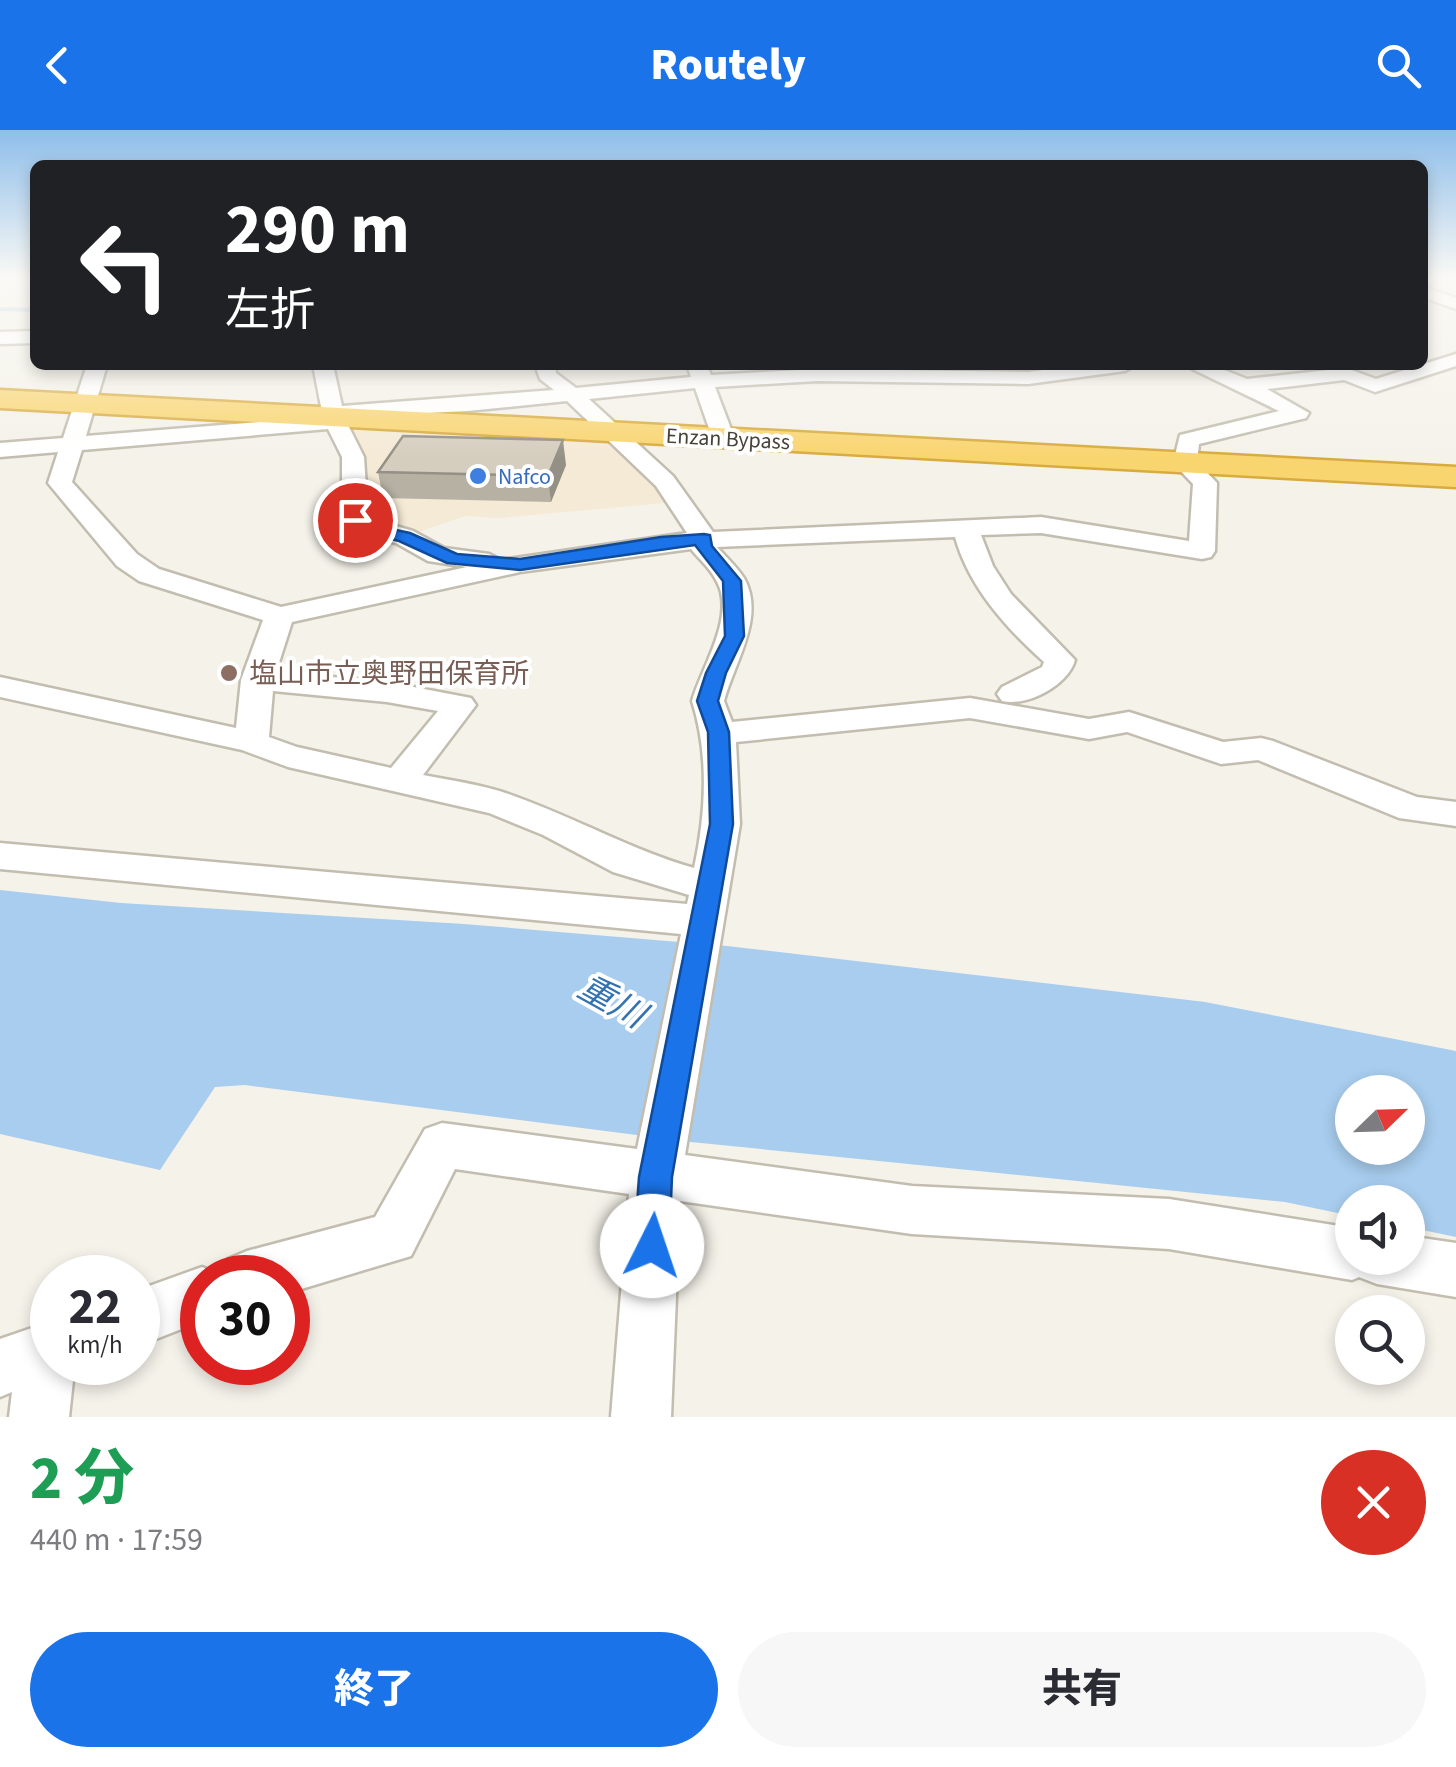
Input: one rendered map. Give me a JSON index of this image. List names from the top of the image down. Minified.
{"streets":{"highway":["Enzan Bypass"]},"water":["重川"],"places":["Nafco","塩山市立奥野田保育所"],"north":"top right","page":{"header":"Routely","turn":["290 m","左折"],"speed":"22 km/h","limit":"30","heading":["2 分","440 m · 17:59"],"buttons":["終了","共有"]}}
